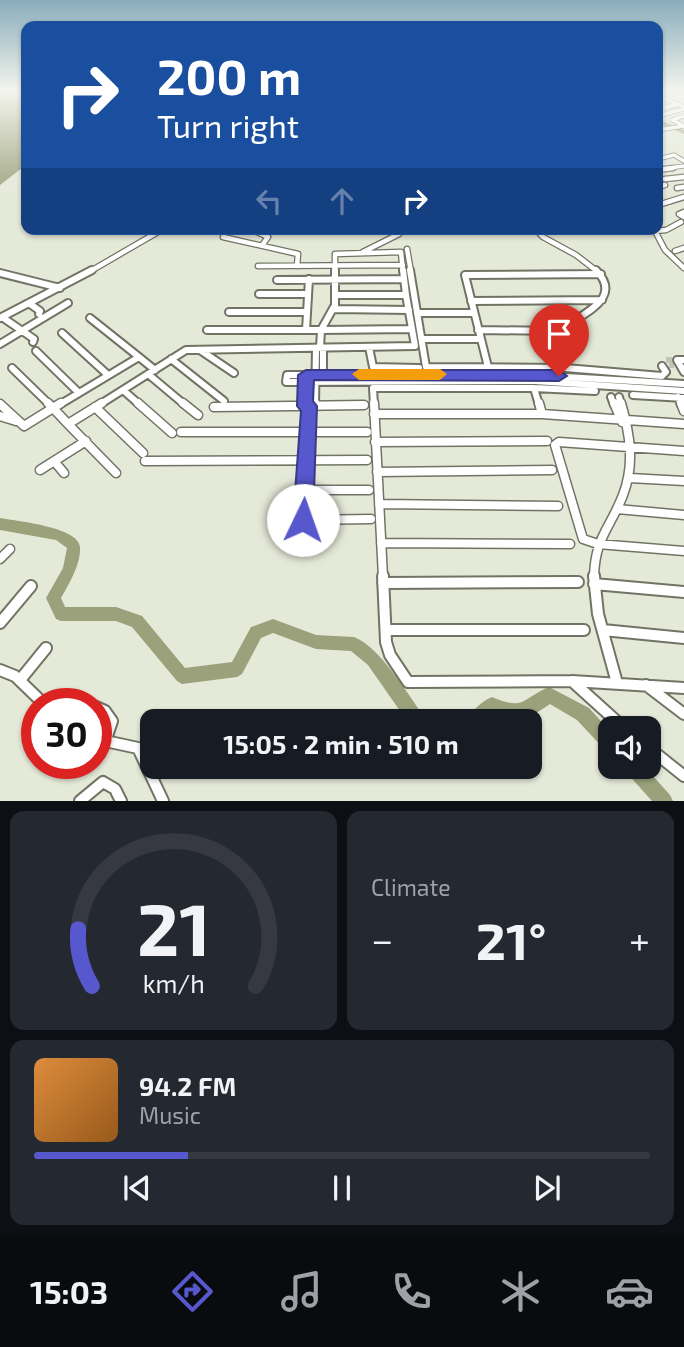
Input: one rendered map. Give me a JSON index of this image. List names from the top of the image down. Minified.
{"page":{"turn":["200 m","Turn right"],"limit":"30","trip":"15:05 · 2 min · 510 m","tile":"Climate","heat":["−","21°","+"],"song":["94.2 FM","Music"],"tabs":"15:03","gauge":["21","km/h"]}}
